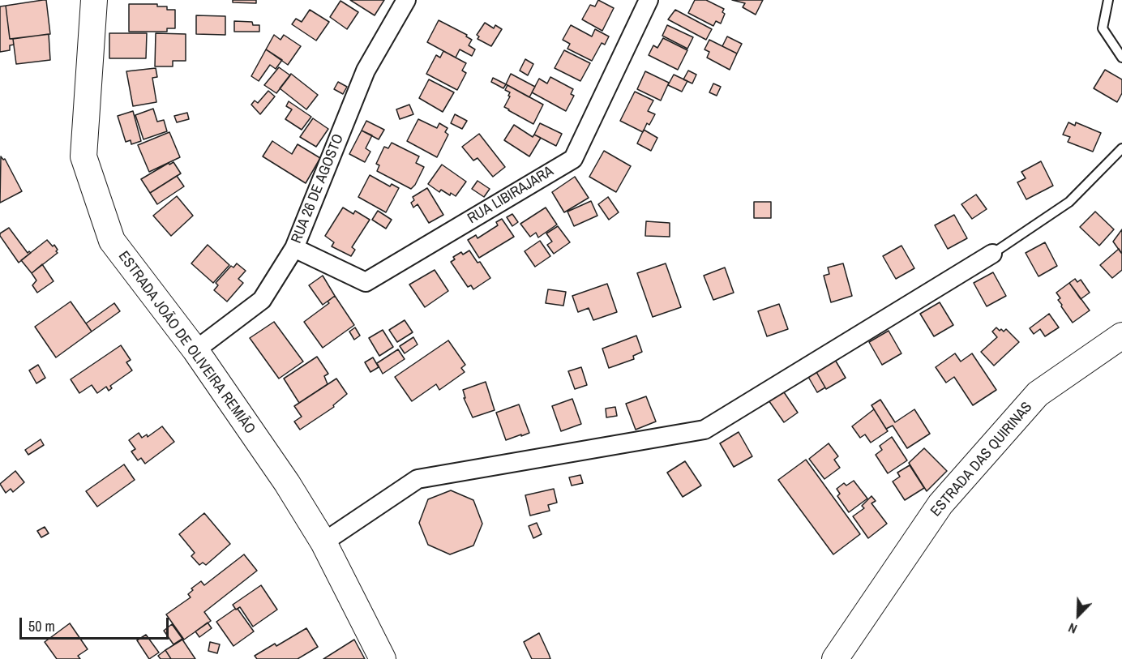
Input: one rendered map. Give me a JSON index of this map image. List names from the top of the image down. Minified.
{"streets":{"main road":["ESTRADA JOÃO DE OLIVEIRA REMIÃO","ESTRADA DAS QUIRINAS"],"street":["RUA 26 DE AGOSTO","RUA LIBIRAJARA"]},"crossings":[["RUA 26 DE AGOSTO","RUA LIBIRAJARA"],["RUA 26 DE AGOSTO","ESTRADA JOÃO DE OLIVEIRA REMIÃO"]],"scale_bar":"50 m","north":"bottom left"}
